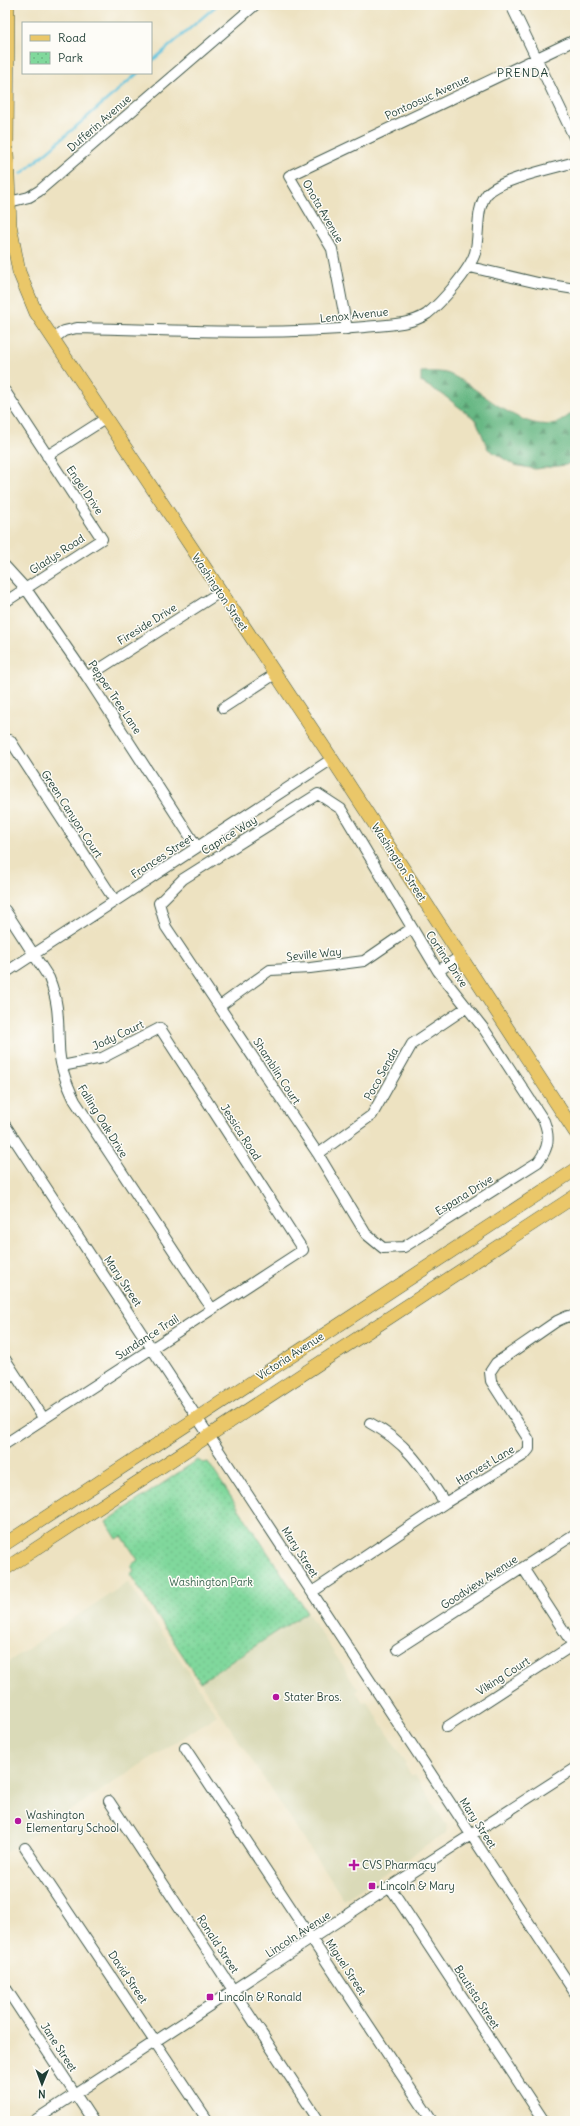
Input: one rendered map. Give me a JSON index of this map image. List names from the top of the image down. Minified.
{"streets":{"main road":["Washington Street","Victoria Avenue"],"street":["Pontoosuc Avenue","Dufferin Avenue","Onota Avenue","Lenox Avenue","Engel Drive","Gladys Road","Fireside Drive","Pepper Tree Lane","Green Canyon Court","Caprice Way","Frances Street","Seville Way","Cortina Drive","Jody Court","Shamblin Court","Poco Senda","Falling Oak Drive","Jessica Road","Espana Drive","Mary Street","Sundance Trail","Harvest Lane","Goodview Avenue","Viking Court","Lincoln Avenue","Ronald Street","Miguel Street","David Street","Bautista Street","Jane Street"]},"crossings":[["Pontoosuc Avenue","Onota Avenue"],["Dufferin Avenue","Washington Street"],["Onota Avenue","Lenox Avenue"],["Lenox Avenue","Washington Street"],["Engel Drive","Gladys Road"],["Gladys Road","Pepper Tree Lane"],["Washington Street","Fireside Drive"],["Washington Street","Frances Street"],["Fireside Drive","Pepper Tree Lane"],["Pepper Tree Lane","Frances Street"],["Green Canyon Court","Frances Street"],["Caprice Way","Cortina Drive"],["Caprice Way","Shamblin Court"],["Frances Street","Falling Oak Drive"],["Seville Way","Cortina Drive"],["Seville Way","Shamblin Court"],["Cortina Drive","Poco Senda"],["Cortina Drive","Espana Drive"],["Jody Court","Falling Oak Drive"],["Jody Court","Jessica Road"],["Shamblin Court","Poco Senda"],["Shamblin Court","Espana Drive"],["Falling Oak Drive","Sundance Trail"],["Jessica Road","Sundance Trail"],["Mary Street","Sundance Trail"],["Mary Street","Victoria Avenue"],["Mary Street","Harvest Lane"],["Mary Street","Lincoln Avenue"],["Lincoln Avenue","Ronald Street"],["Lincoln Avenue","Miguel Street"],["Lincoln Avenue","David Street"],["Lincoln Avenue","Bautista Street"],["Lincoln Avenue","Jane Street"]],"districts":["PRENDA"],"parks":["Washington Park"],"places":{"other":["Stater Bros.","Washington Elementary School"],"health":["CVS Pharmacy"],"transit":["Lincoln & Mary","Lincoln & Ronald"]},"legend":["Road","Park"],"north":"bottom"}
